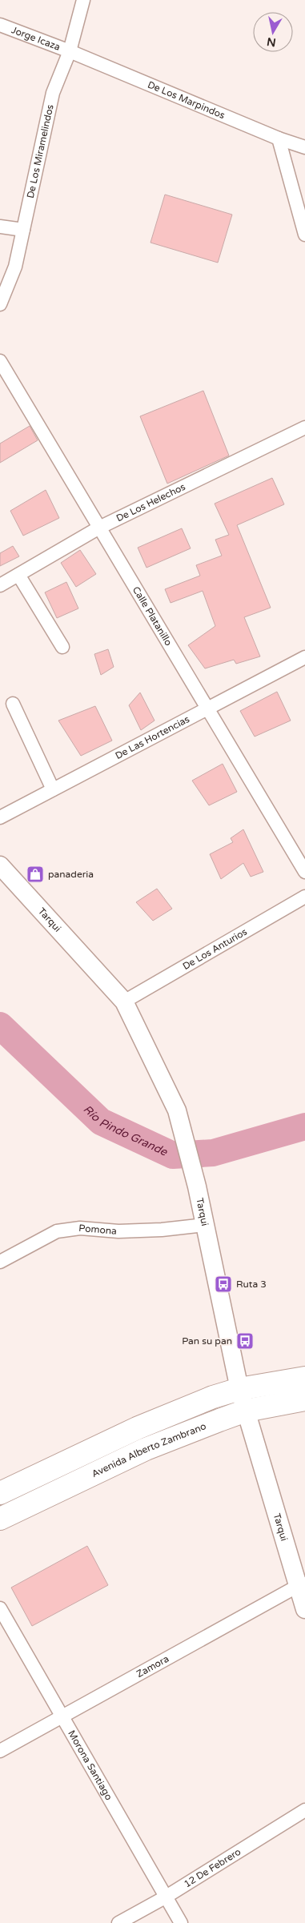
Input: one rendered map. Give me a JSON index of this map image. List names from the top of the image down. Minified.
{"streets":{"highway":["Avenida Alberto Zambrano"],"street":["De Los Marpindos","De Los Miramelindos","De Los Helechos","Calle Platanillo","De Las Hortencias","Tarqui","De Los Anturios","Pomona","Zamora","Morona Santiago","12 De Febrero"]},"crossings":[["De Los Marpindos","De Los Miramelindos"],["De Los Helechos","Calle Platanillo"],["Calle Platanillo","De Las Hortencias"],["Tarqui","De Los Anturios"],["Tarqui","Pomona"],["Tarqui","Avenida Alberto Zambrano"],["Tarqui","Zamora"],["Zamora","Morona Santiago"],["Morona Santiago","12 De Febrero"]],"water":["Río Pindo Grande"],"places":{"shop":["panaderia"],"bus stop":["Ruta 3","Pan su pan"]},"north":"bottom"}
